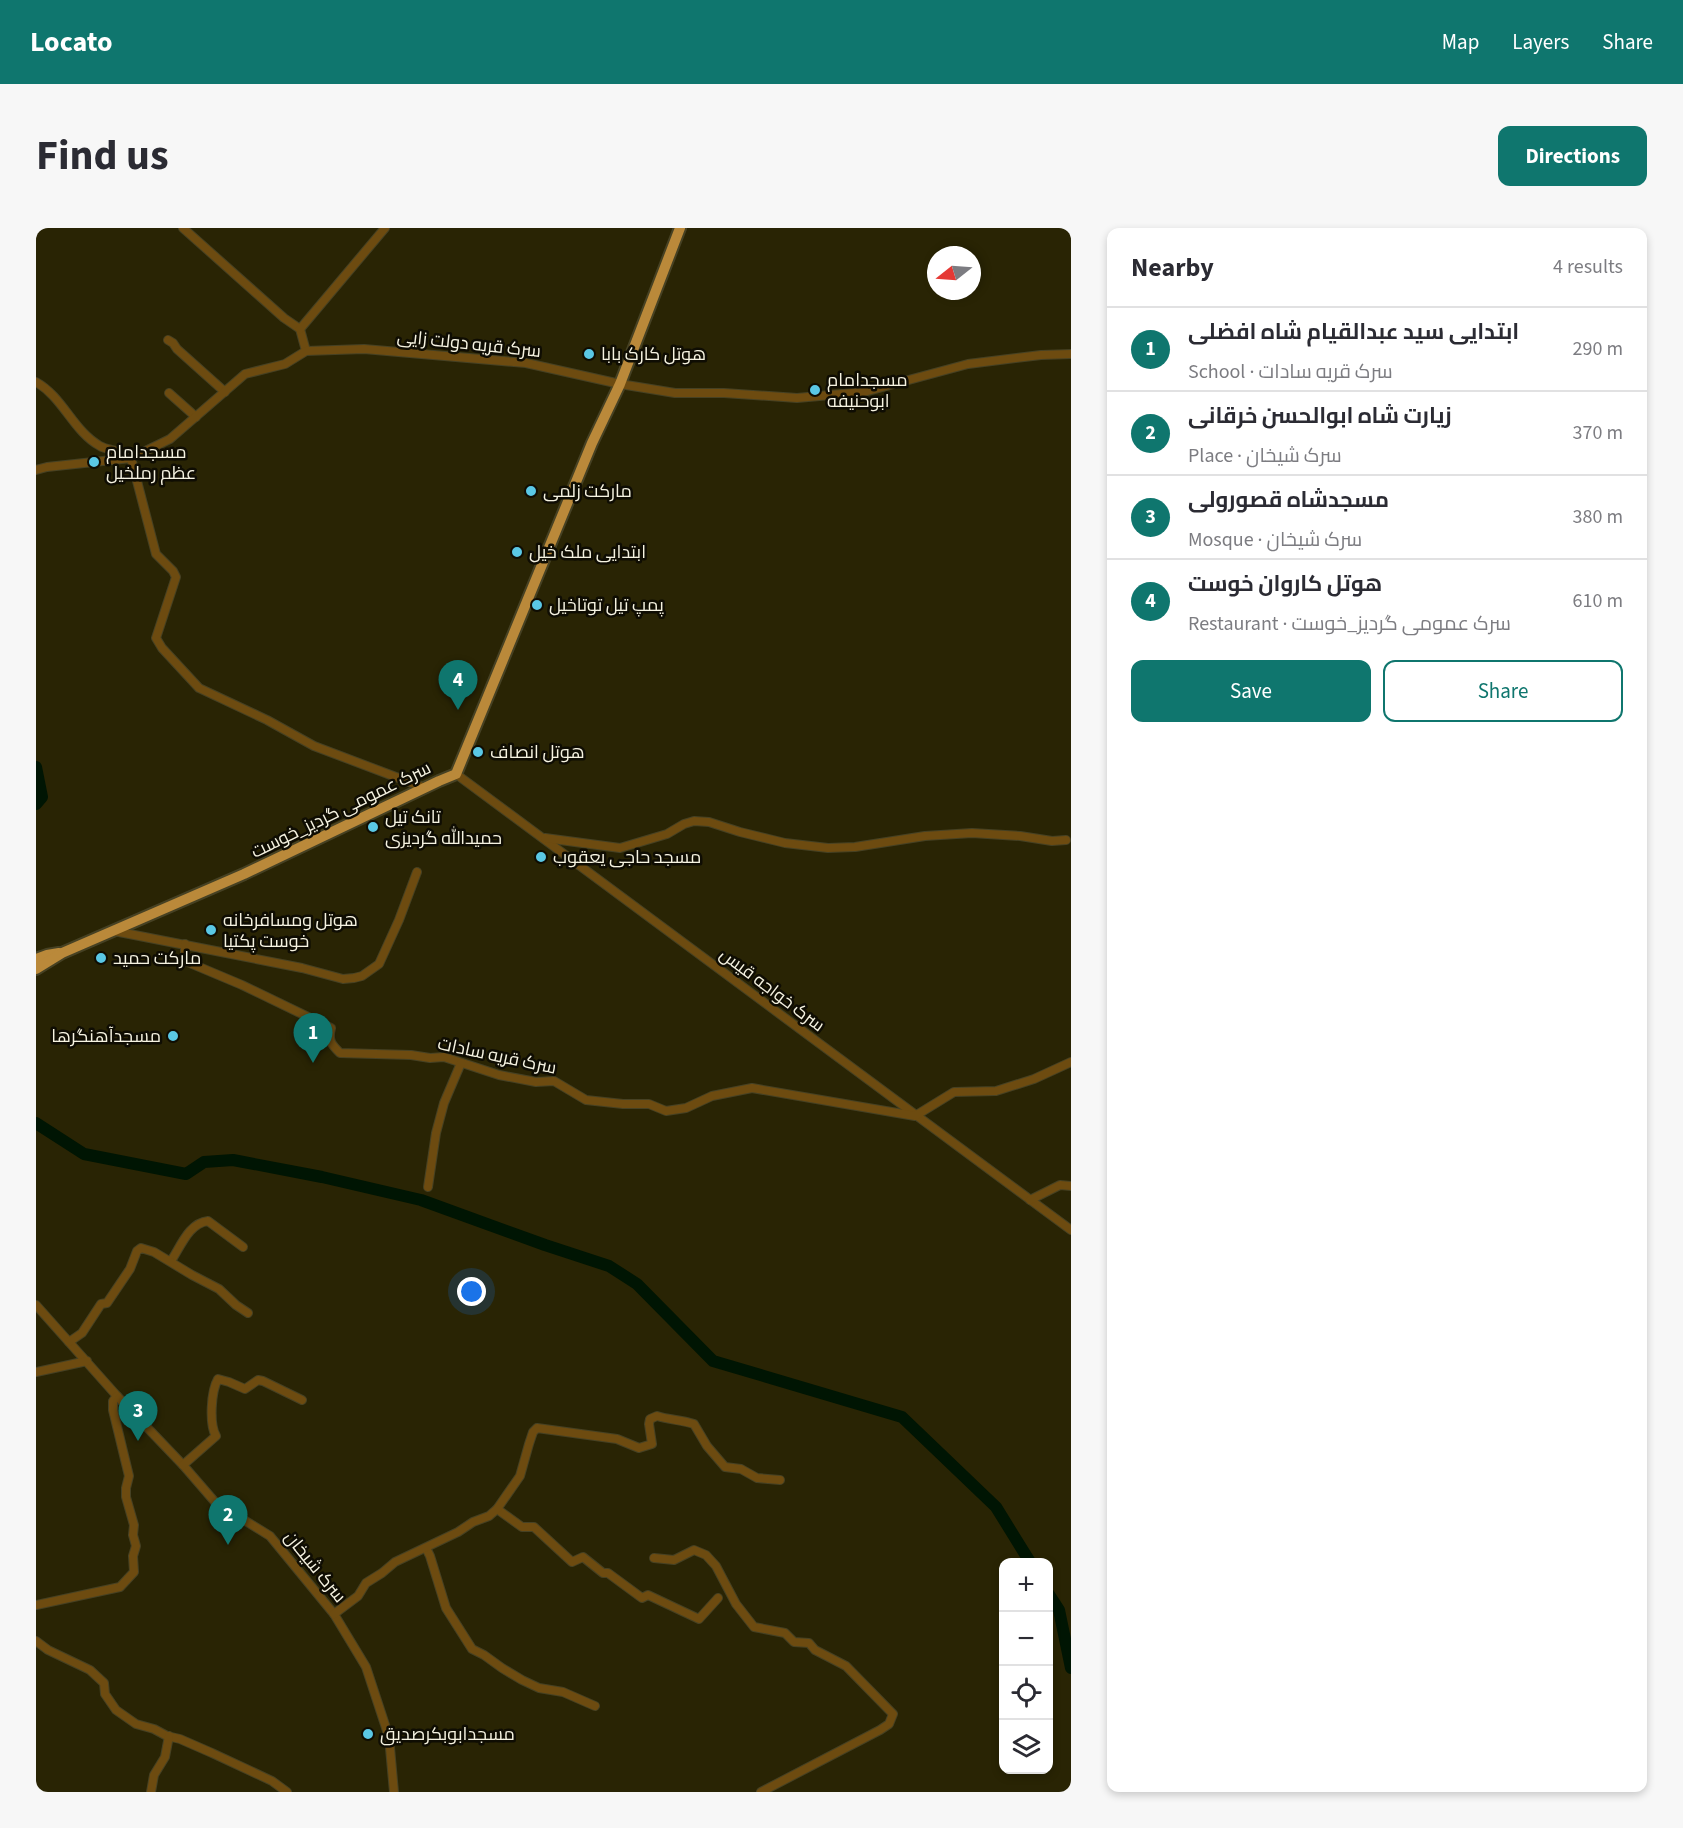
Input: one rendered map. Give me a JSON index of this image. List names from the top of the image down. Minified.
{"streets":{"highway":["سرک عمومی گردیز_خوست"],"street":["سرک قریه دولت زایی","سرک خواجه قیس","سرک قریه سادات","سرک شیخان"]},"crossings":[["سرک قریه دولت زایی","سرک عمومی گردیز_خوست"],["سرک عمومی گردیز_خوست","سرک خواجه قیس"],["سرک خواجه قیس","سرک قریه سادات"]],"places":["هوتل کارک بابا","مسجدامام ابوحنیفه","مسجدامام عظم رملخیل","مارکت زلمی","ابتدایی ملک خیل","پمپ تیل توتاخیل","هوتل انصاف","تانک تیل حمیدالله گردیزی","مسجد حاجی یعقوب","هوتل ومسافرخانه خوست پکتیا","مارکت حمید","مسجدآهنگرها","مسجدابوبکرصدیق"],"north":"left","page":{"header":"Locato","nav":["Map","Layers","Share"],"title":"Find us","buttons":["Directions",["Save","Share"]],"heading":["Nearby","4 results"],"list":[{"mark":"1","name":"ابتدایی سید عبدالقیام شاه افضلی","note":"School · سرک قریه سادات","value":"290 m"},{"mark":"2","name":"زیارت شاه ابوالحسن خرقانی","note":"Place · سرک شیخان","value":"370 m"},{"mark":"3","name":"مسجدشاه قصورولی","note":"Mosque · سرک شیخان","value":"380 m"},{"mark":"4","name":"هوتل کاروان خوست","note":"Restaurant · سرک عمومی گردیز_خوست","value":"610 m"}],"pins":["4","1","3","2"],"map_buttons":["+","−"]}}
